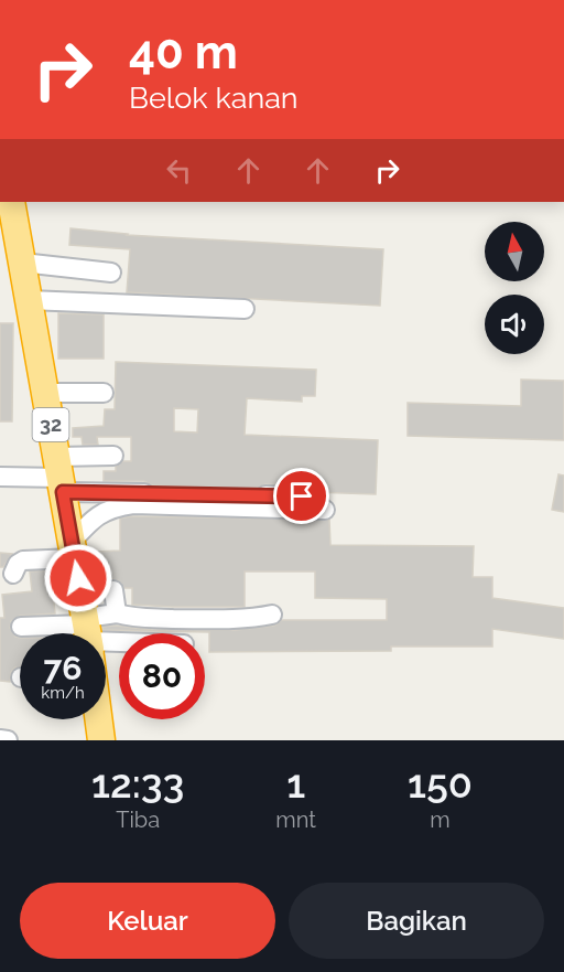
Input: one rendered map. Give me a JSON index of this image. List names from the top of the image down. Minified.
{"streets":{"highway":["32"]},"north":"top","page":{"turn":["40 m","Belok kanan"],"speed":"76 km/h","limit":"80","eta":["12:33","Tiba","1","mnt","150","m"],"buttons":["Keluar","Bagikan"]}}
